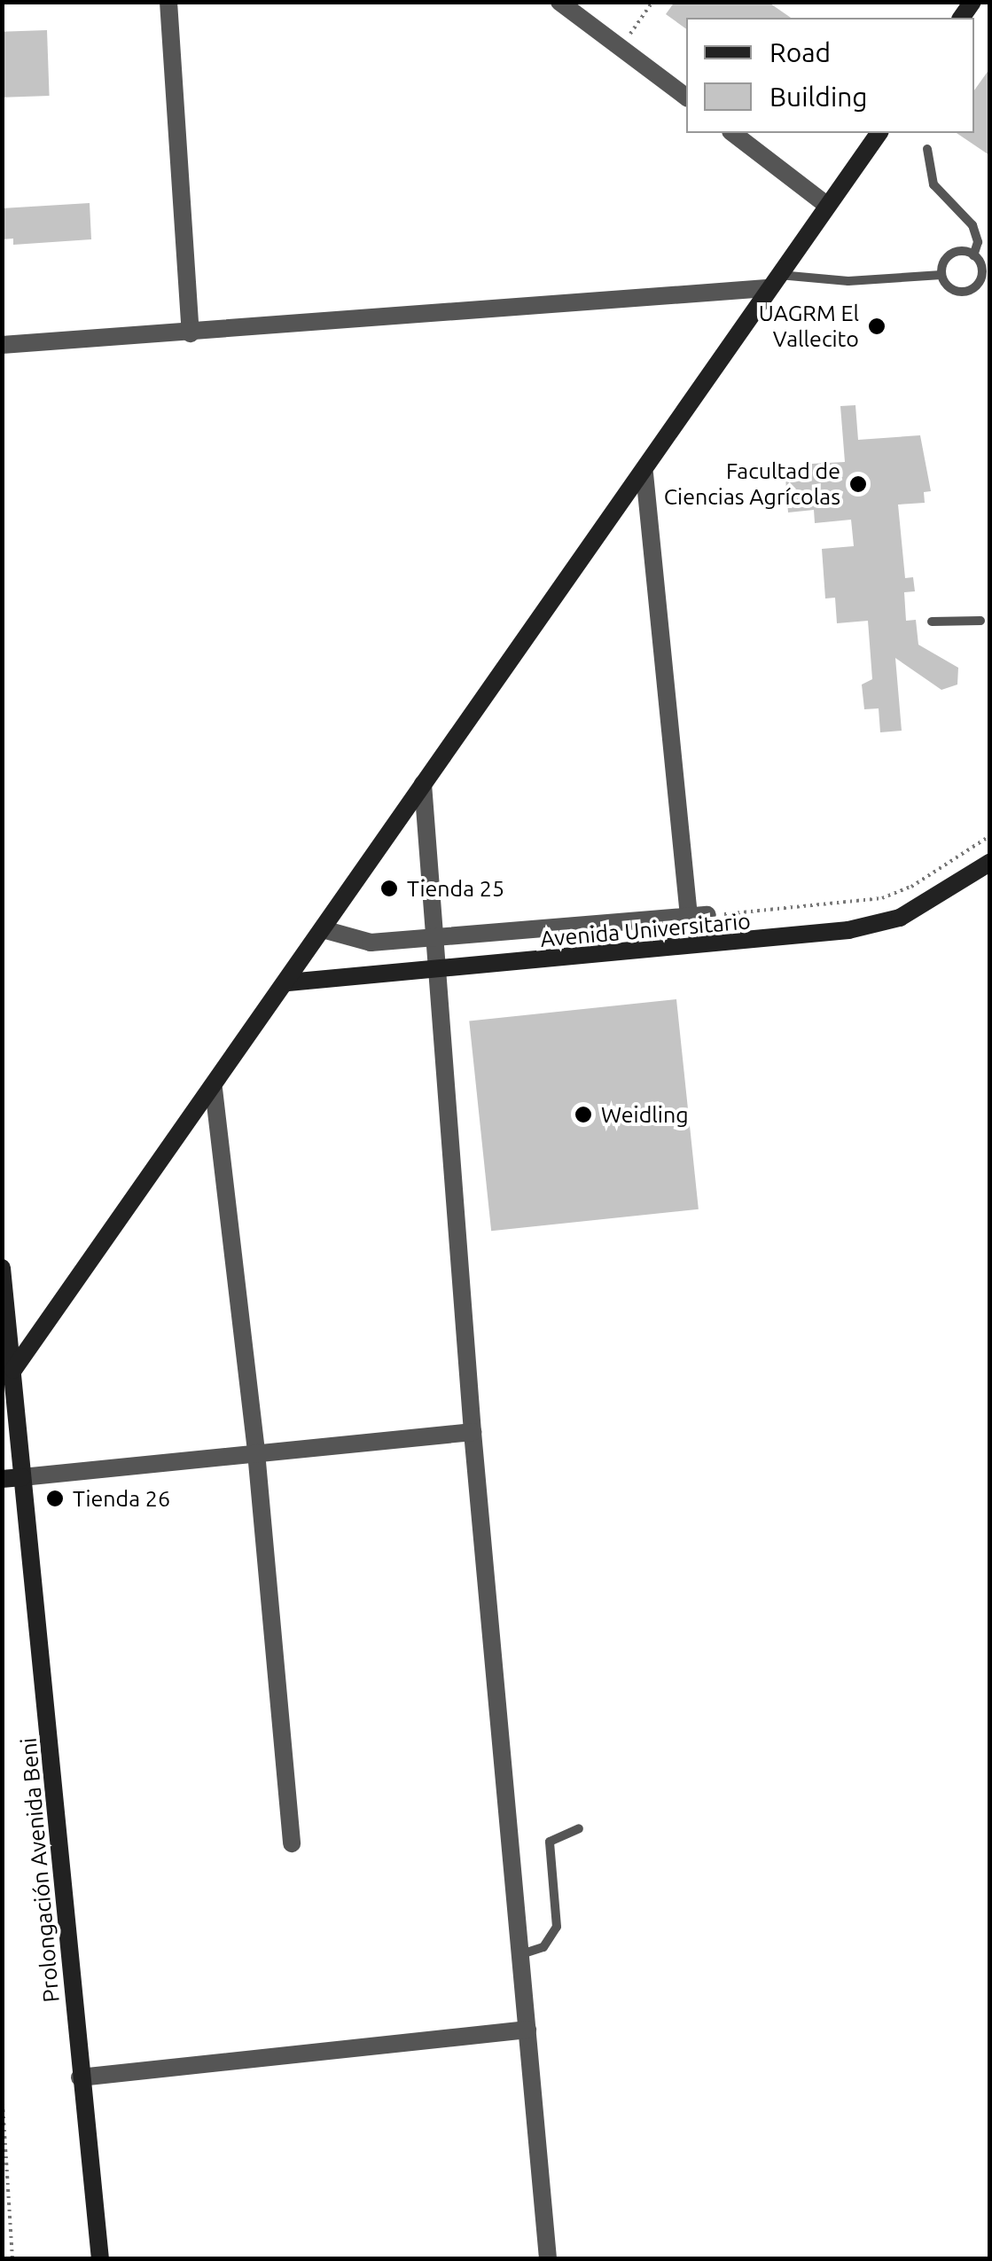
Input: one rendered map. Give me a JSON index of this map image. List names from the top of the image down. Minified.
{"streets":{"street":["Avenida Universitario","Prolongación Avenida Beni"]},"places":["UAGRM El Vallecito","Facultad de Ciencias Agrícolas","Tienda 25","Weidling","Tienda 26"],"legend":["Road","Building"]}
